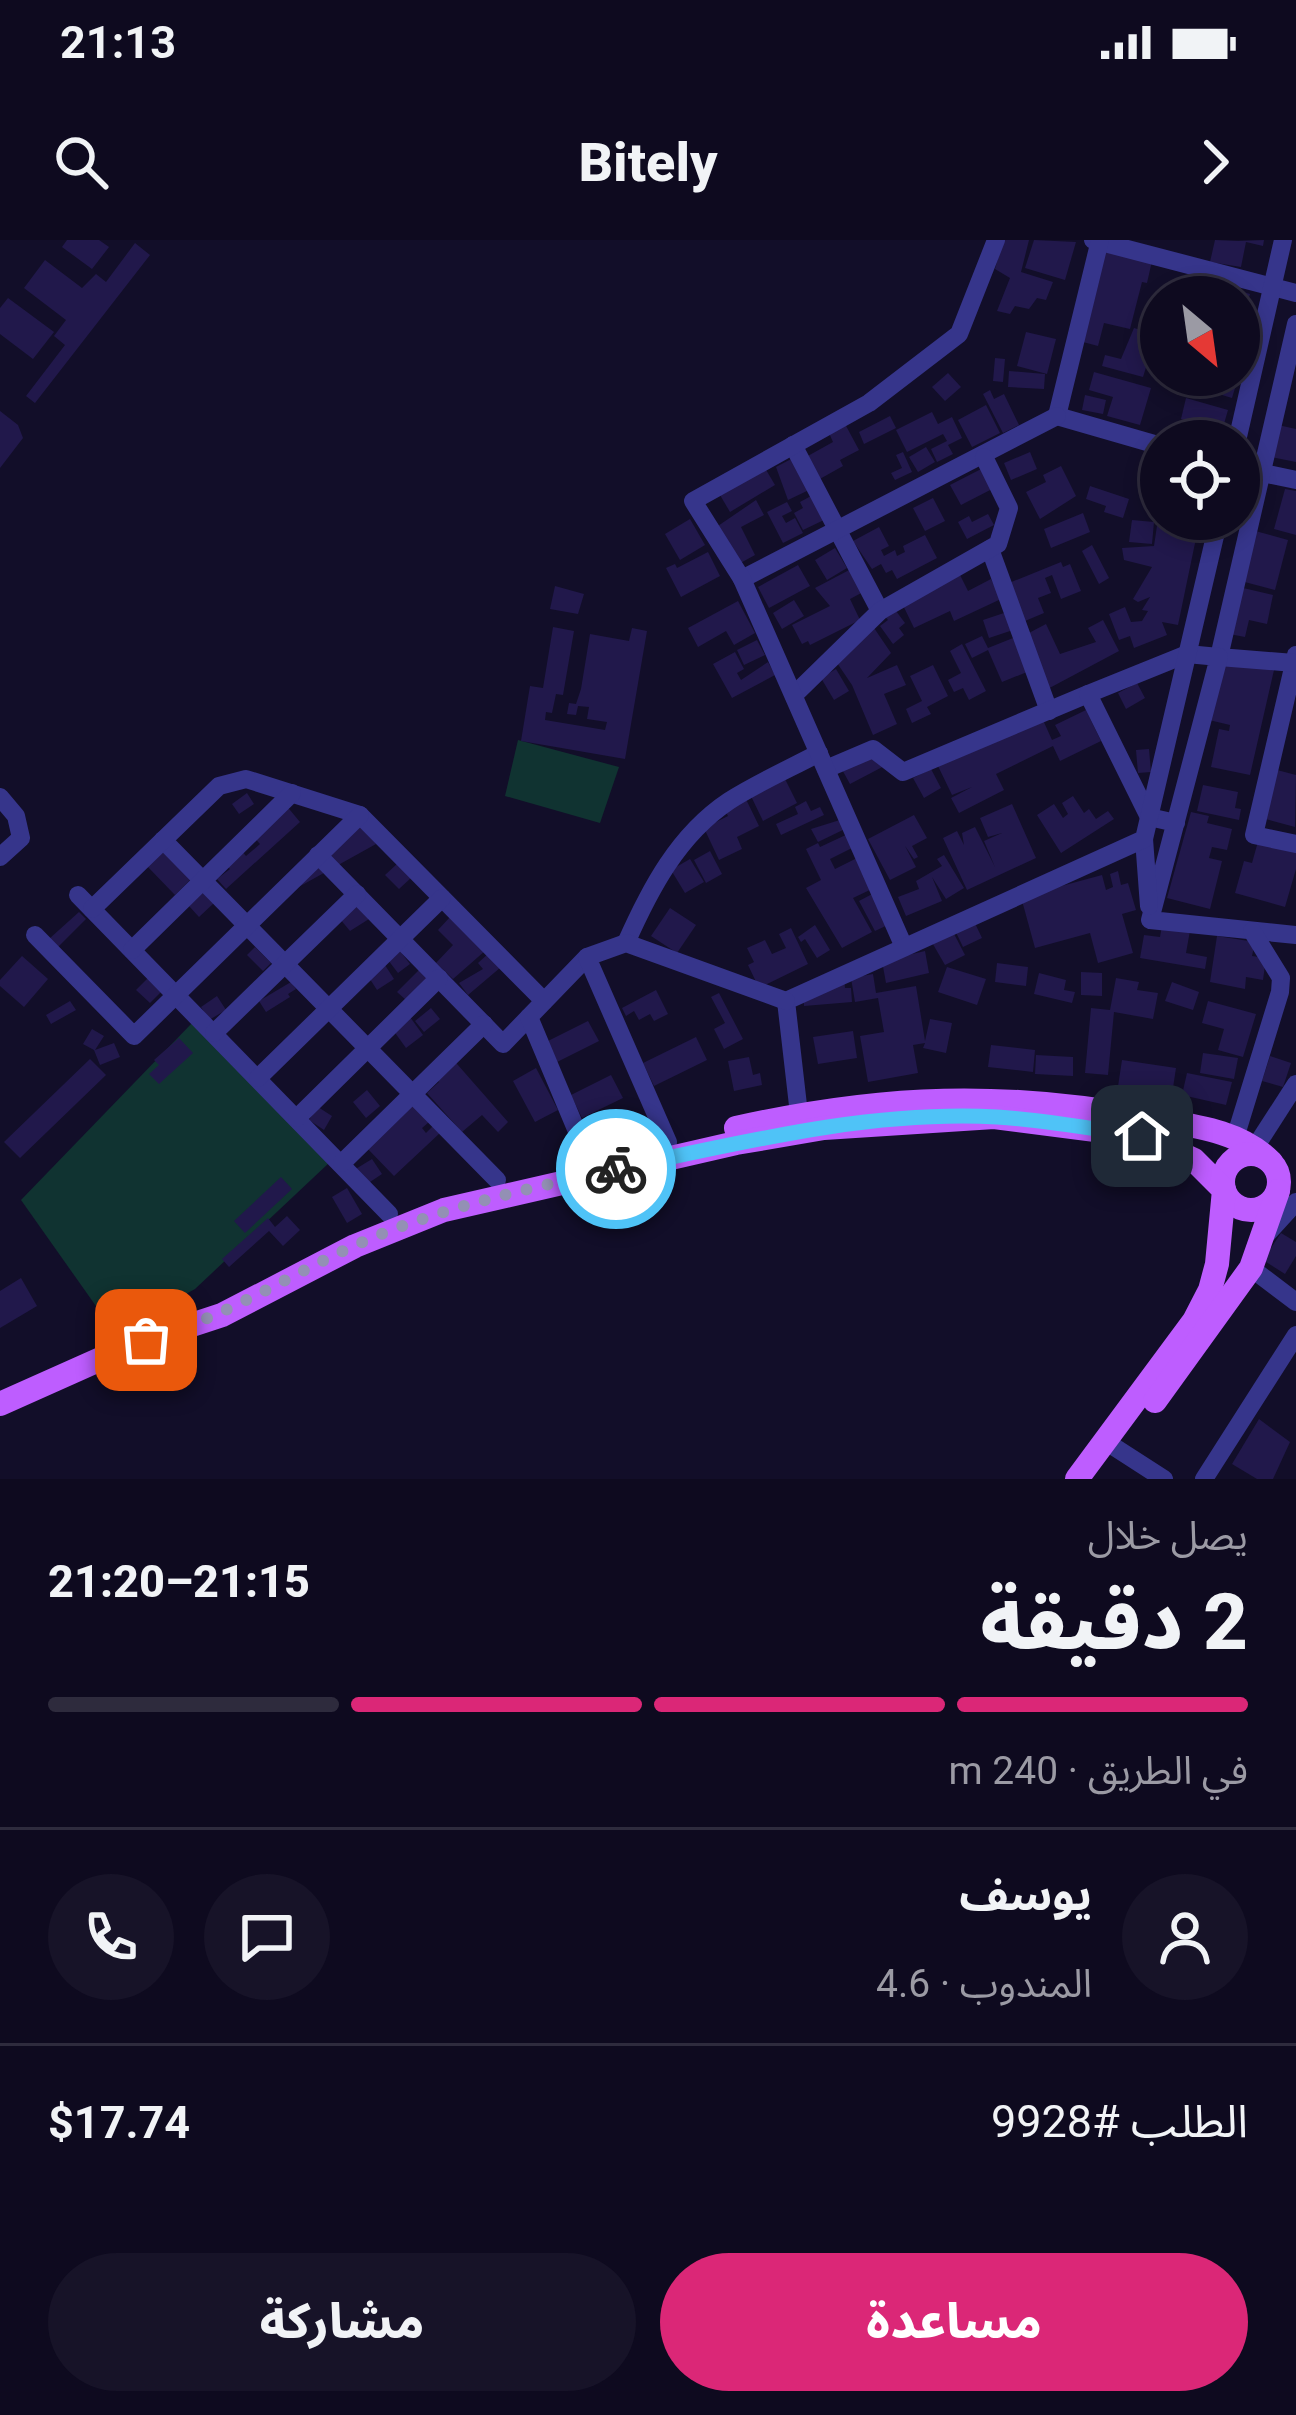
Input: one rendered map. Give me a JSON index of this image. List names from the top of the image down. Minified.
{"north":"bottom right","page":{"status":"21:13","header":"Bitely","heading":["2 دقيقة","يصل خلال","21:15–21:20"],"panel":["يوسف","المندوب · 4.6","الطلب #9928","$17.74"],"bar":"في الطريق · 240 m","buttons":["مساعدة","مشاركة"]}}
